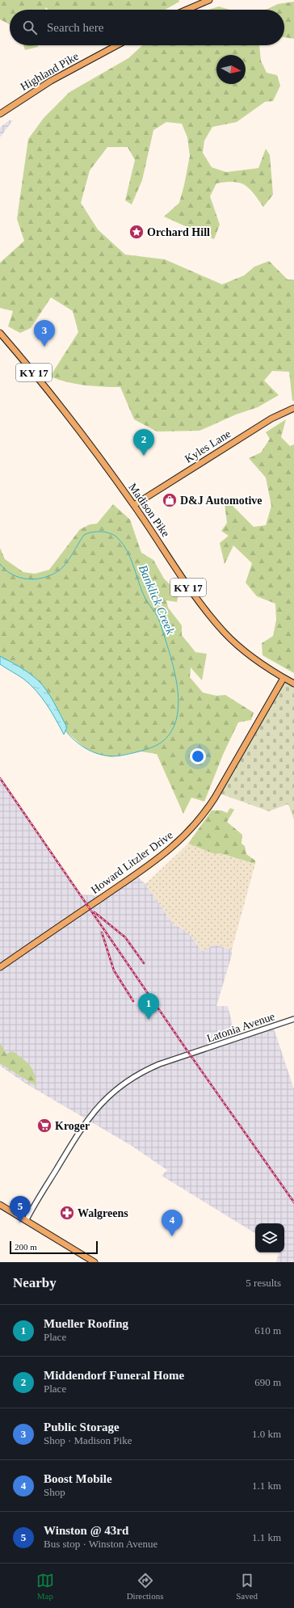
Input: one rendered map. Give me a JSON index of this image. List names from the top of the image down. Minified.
{"streets":{"main road":["Highland Pike","KY 17","Kyles Lane","Madison Pike","Howard Litzler Drive"],"street":["Latonia Avenue"]},"crossings":[["Kyles Lane","Madison Pike"],["Madison Pike","Howard Litzler Drive"]],"water":["Banklick Creek"],"places":{"place":["Orchard Hill"],"shop":["D&J Automotive"],"supermarket":["Kroger"],"pharmacy":["Walgreens"]},"scale_bar":"200 m","north":"right","page":{"search":"Search here","pins":["3","2","1","5","4"],"scale":"200 m","heading":["Nearby","5 results"],"list":[{"mark":"1","name":"Mueller Roofing","note":"Place","value":"610 m"},{"mark":"2","name":"Middendorf Funeral Home","note":"Place","value":"690 m"},{"mark":"3","name":"Public Storage","note":"Shop · Madison Pike","value":"1.0 km"},{"mark":"4","name":"Boost Mobile","note":"Shop","value":"1.1 km"},{"mark":"5","name":"Winston @ 43rd","note":"Bus stop · Winston Avenue","value":"1.1 km"}],"nav":["Map","Directions","Saved"]}}
